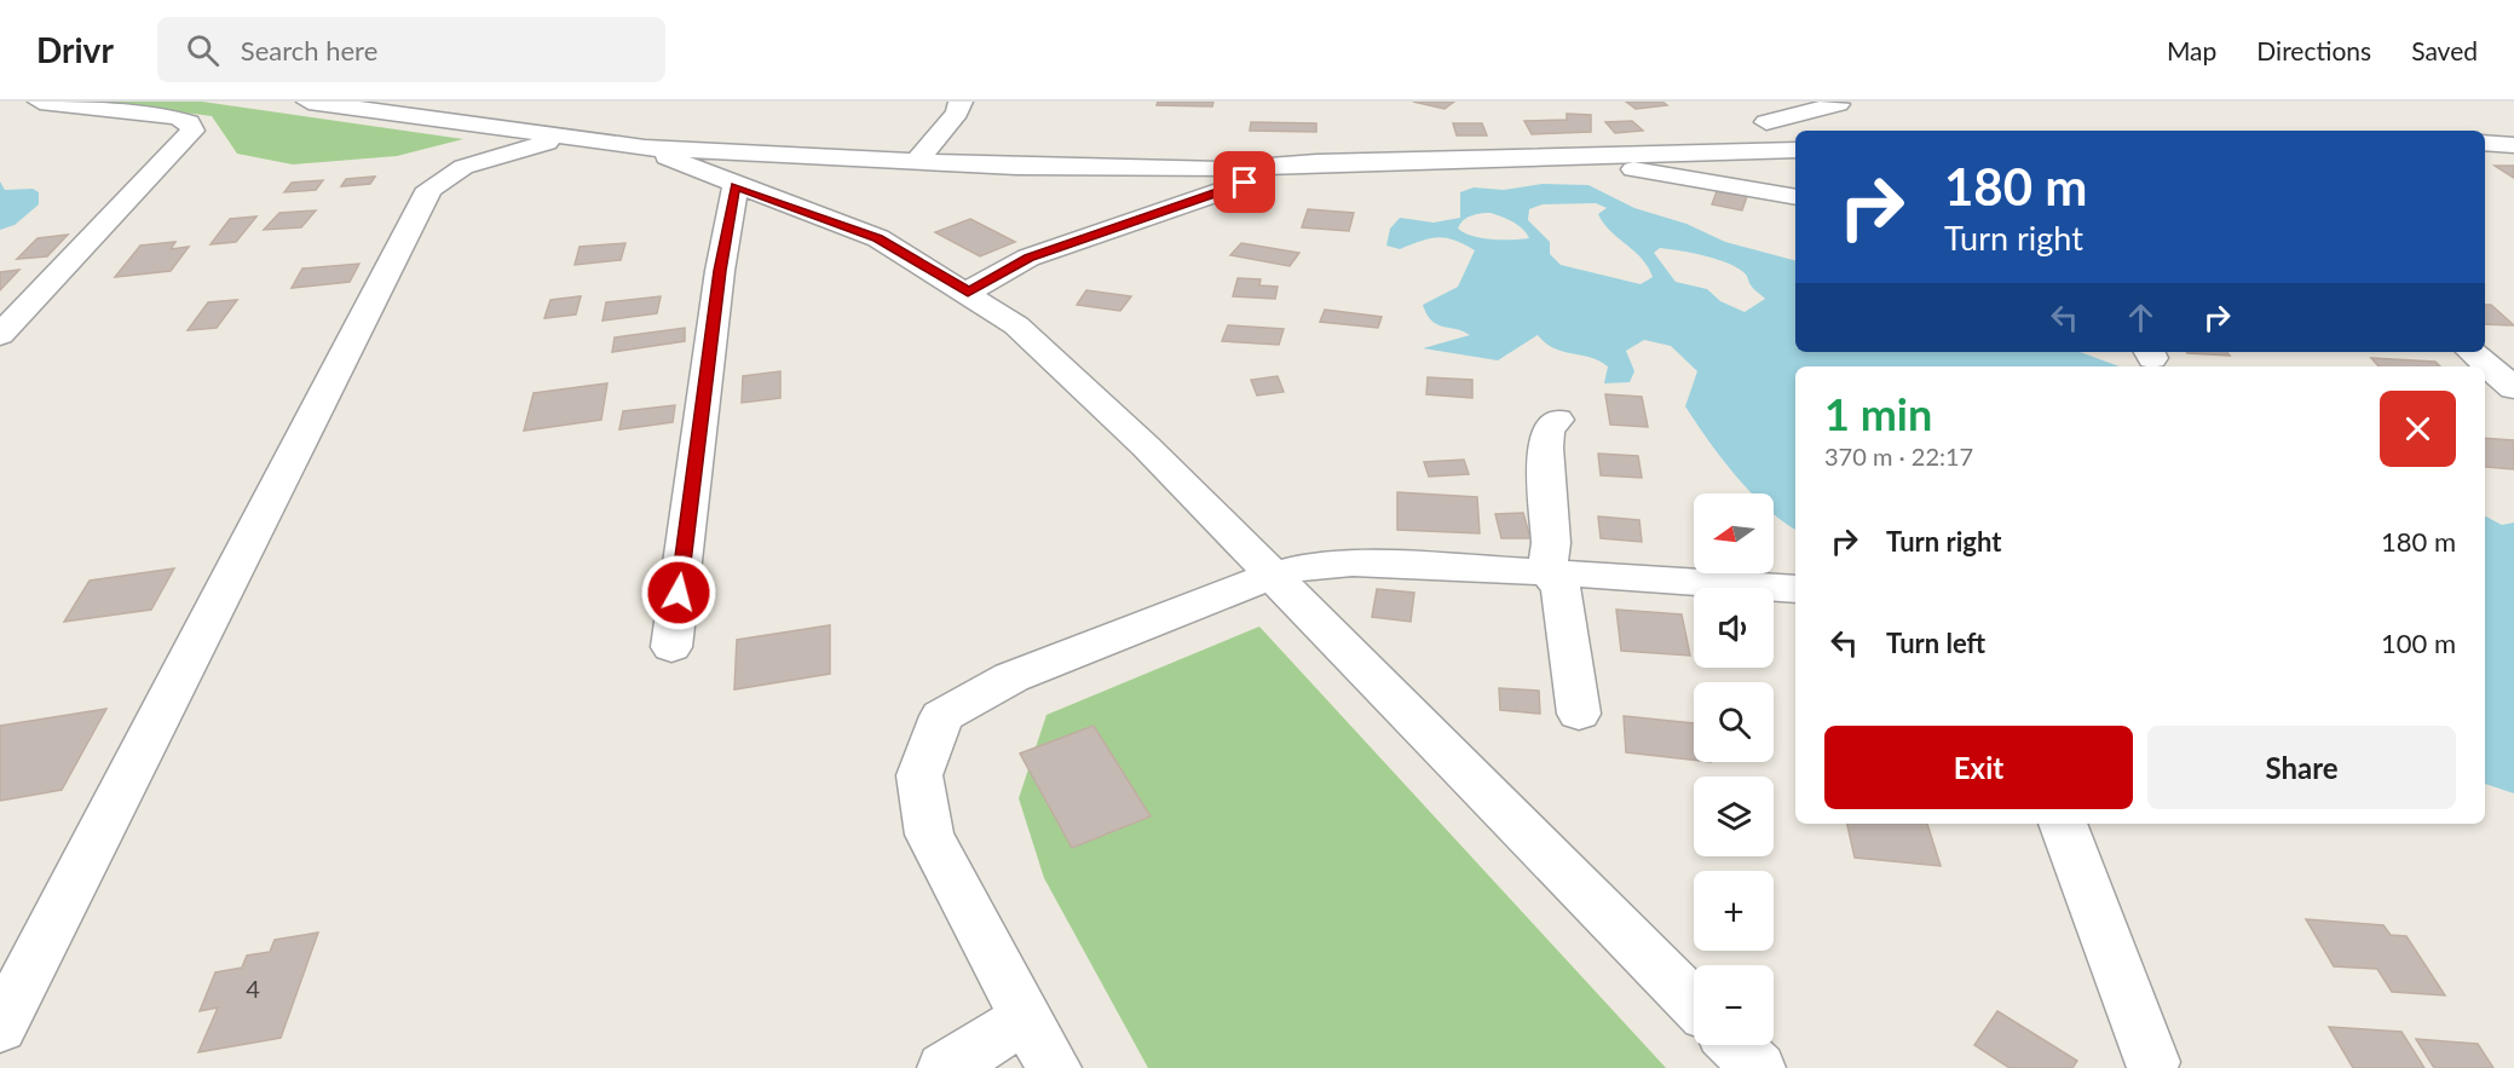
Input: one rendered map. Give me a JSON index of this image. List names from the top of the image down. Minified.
{"house_numbers":["4"],"north":"left","page":{"header":"Drivr","search":"Search here","nav":["Map","Directions","Saved"],"turn":["180 m","Turn right"],"heading":["1 min","370 m · 22:17"],"list":[{"name":"Turn right","value":"180 m"},{"name":"Turn left","value":"100 m"}],"map_buttons":["+","−"],"buttons":["Exit","Share"]}}
